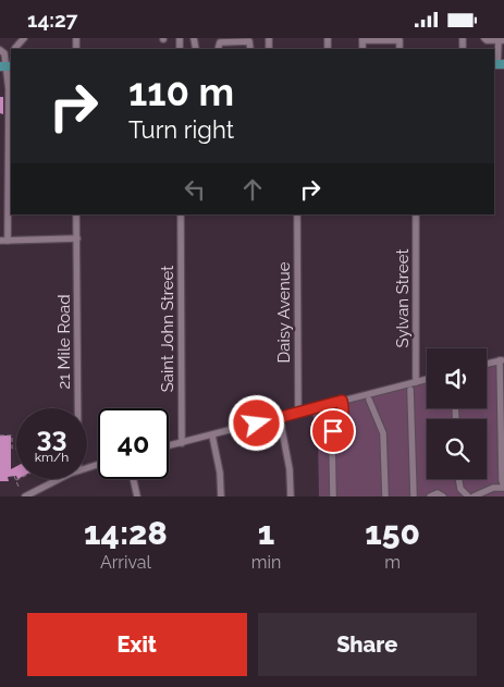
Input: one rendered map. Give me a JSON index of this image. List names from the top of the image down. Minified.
{"streets":{"street":["Sylvan Street","Daisy Avenue","Saint John Street","21 Mile Road"]},"page":{"status":"14:27","turn":["110 m","Turn right"],"speed":"33 km/h","limit":"40","eta":["14:28","Arrival","1","min","150","m"],"buttons":["Exit","Share"]}}
